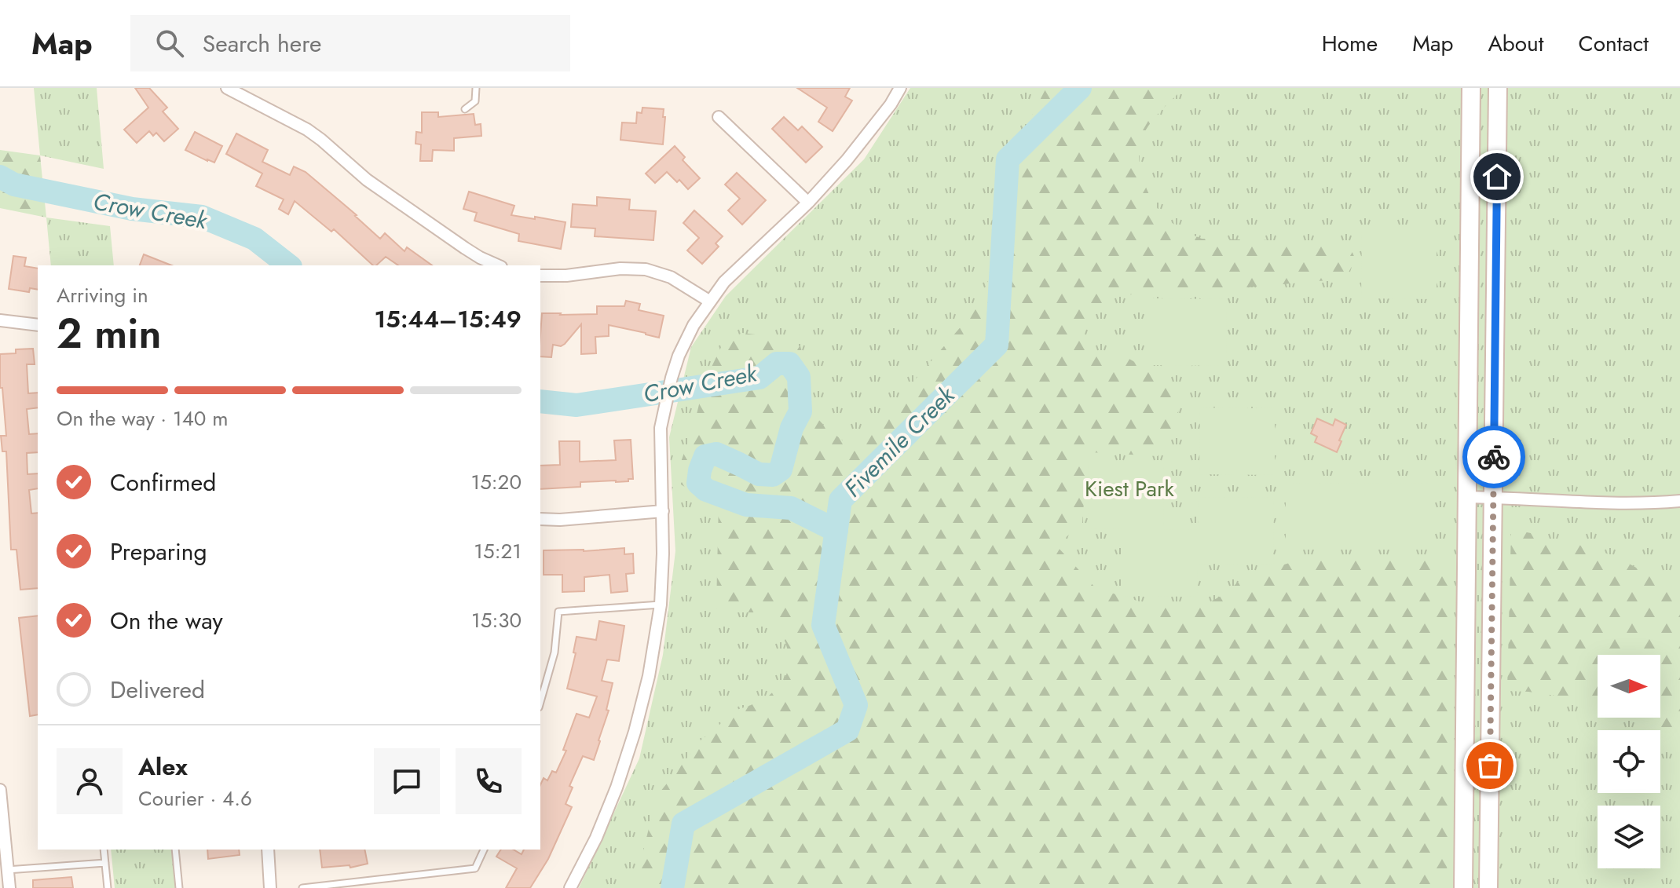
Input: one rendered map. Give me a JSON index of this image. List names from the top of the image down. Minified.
{"water":["Crow Creek","Fivemile Creek"],"parks":["Kiest Park"],"north":"right","page":{"header":"Map","search":"Search here","nav":["Home","Map","About","Contact"],"heading":["2 min","Arriving in","15:44–15:49"],"panel":["Alex","Courier · 4.6"],"bar":"On the way · 140 m","list":[["Confirmed","15:20"],["Preparing","15:21"],["On the way","15:30"],"Delivered"]}}
